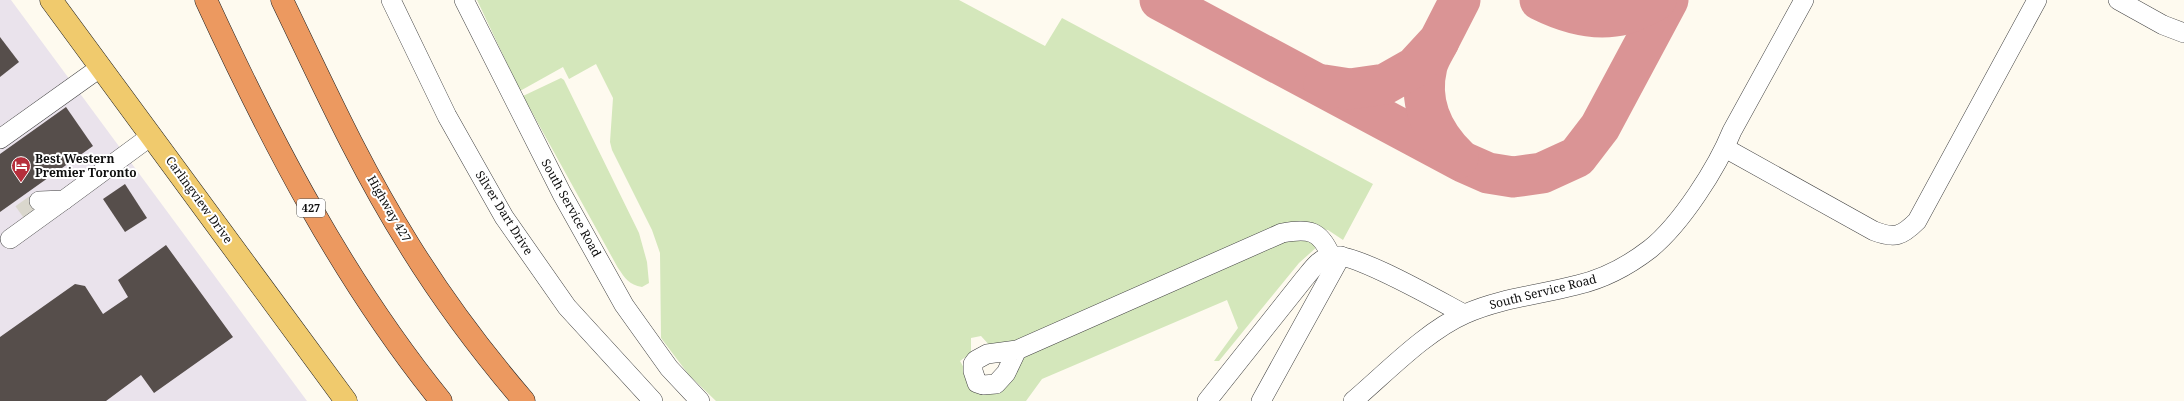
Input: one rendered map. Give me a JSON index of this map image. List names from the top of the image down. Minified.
{"streets":{"highway":["427","Highway 427"],"main road":["Carlingview Drive"],"street":["South Service Road","Silver Dart Drive"]},"places":{"hotel":["Best Western Premier Toronto"]}}
